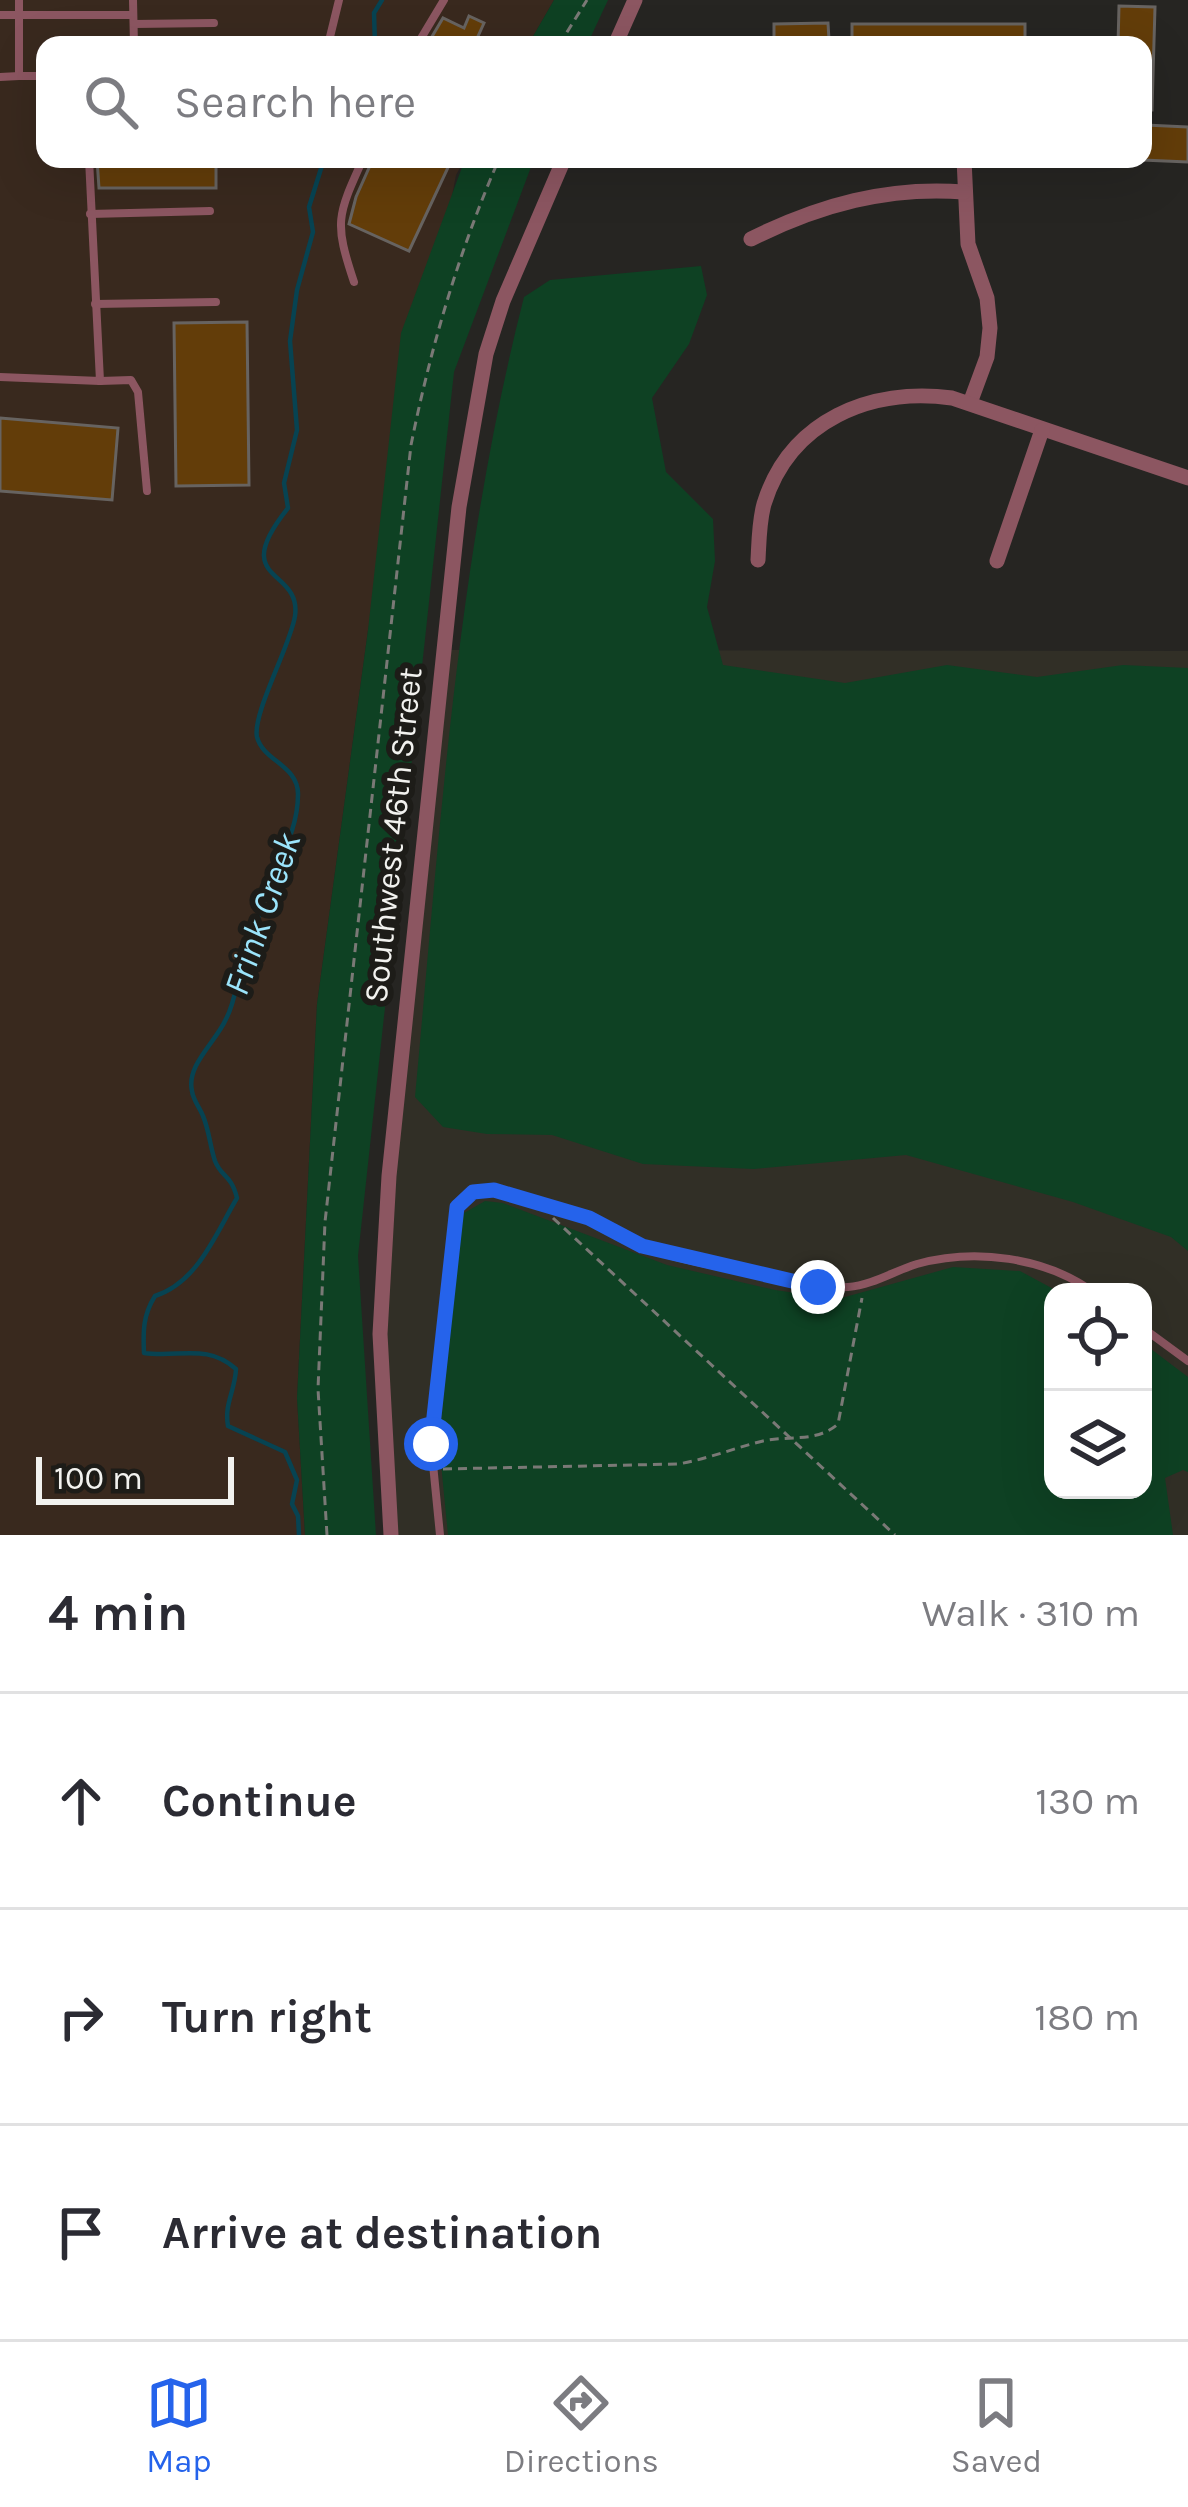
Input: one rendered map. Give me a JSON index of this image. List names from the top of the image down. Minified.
{"streets":{"street":["Southwest 46th Street"]},"water":["Frink Creek"],"scale_bar":"100 m","page":{"search":"Search here","scale":"100 m","heading":["4 min","Walk · 310 m"],"list":[["Continue","130 m"],["Turn right","180 m"],"Arrive at destination"],"nav":["Map","Directions","Saved"]}}
